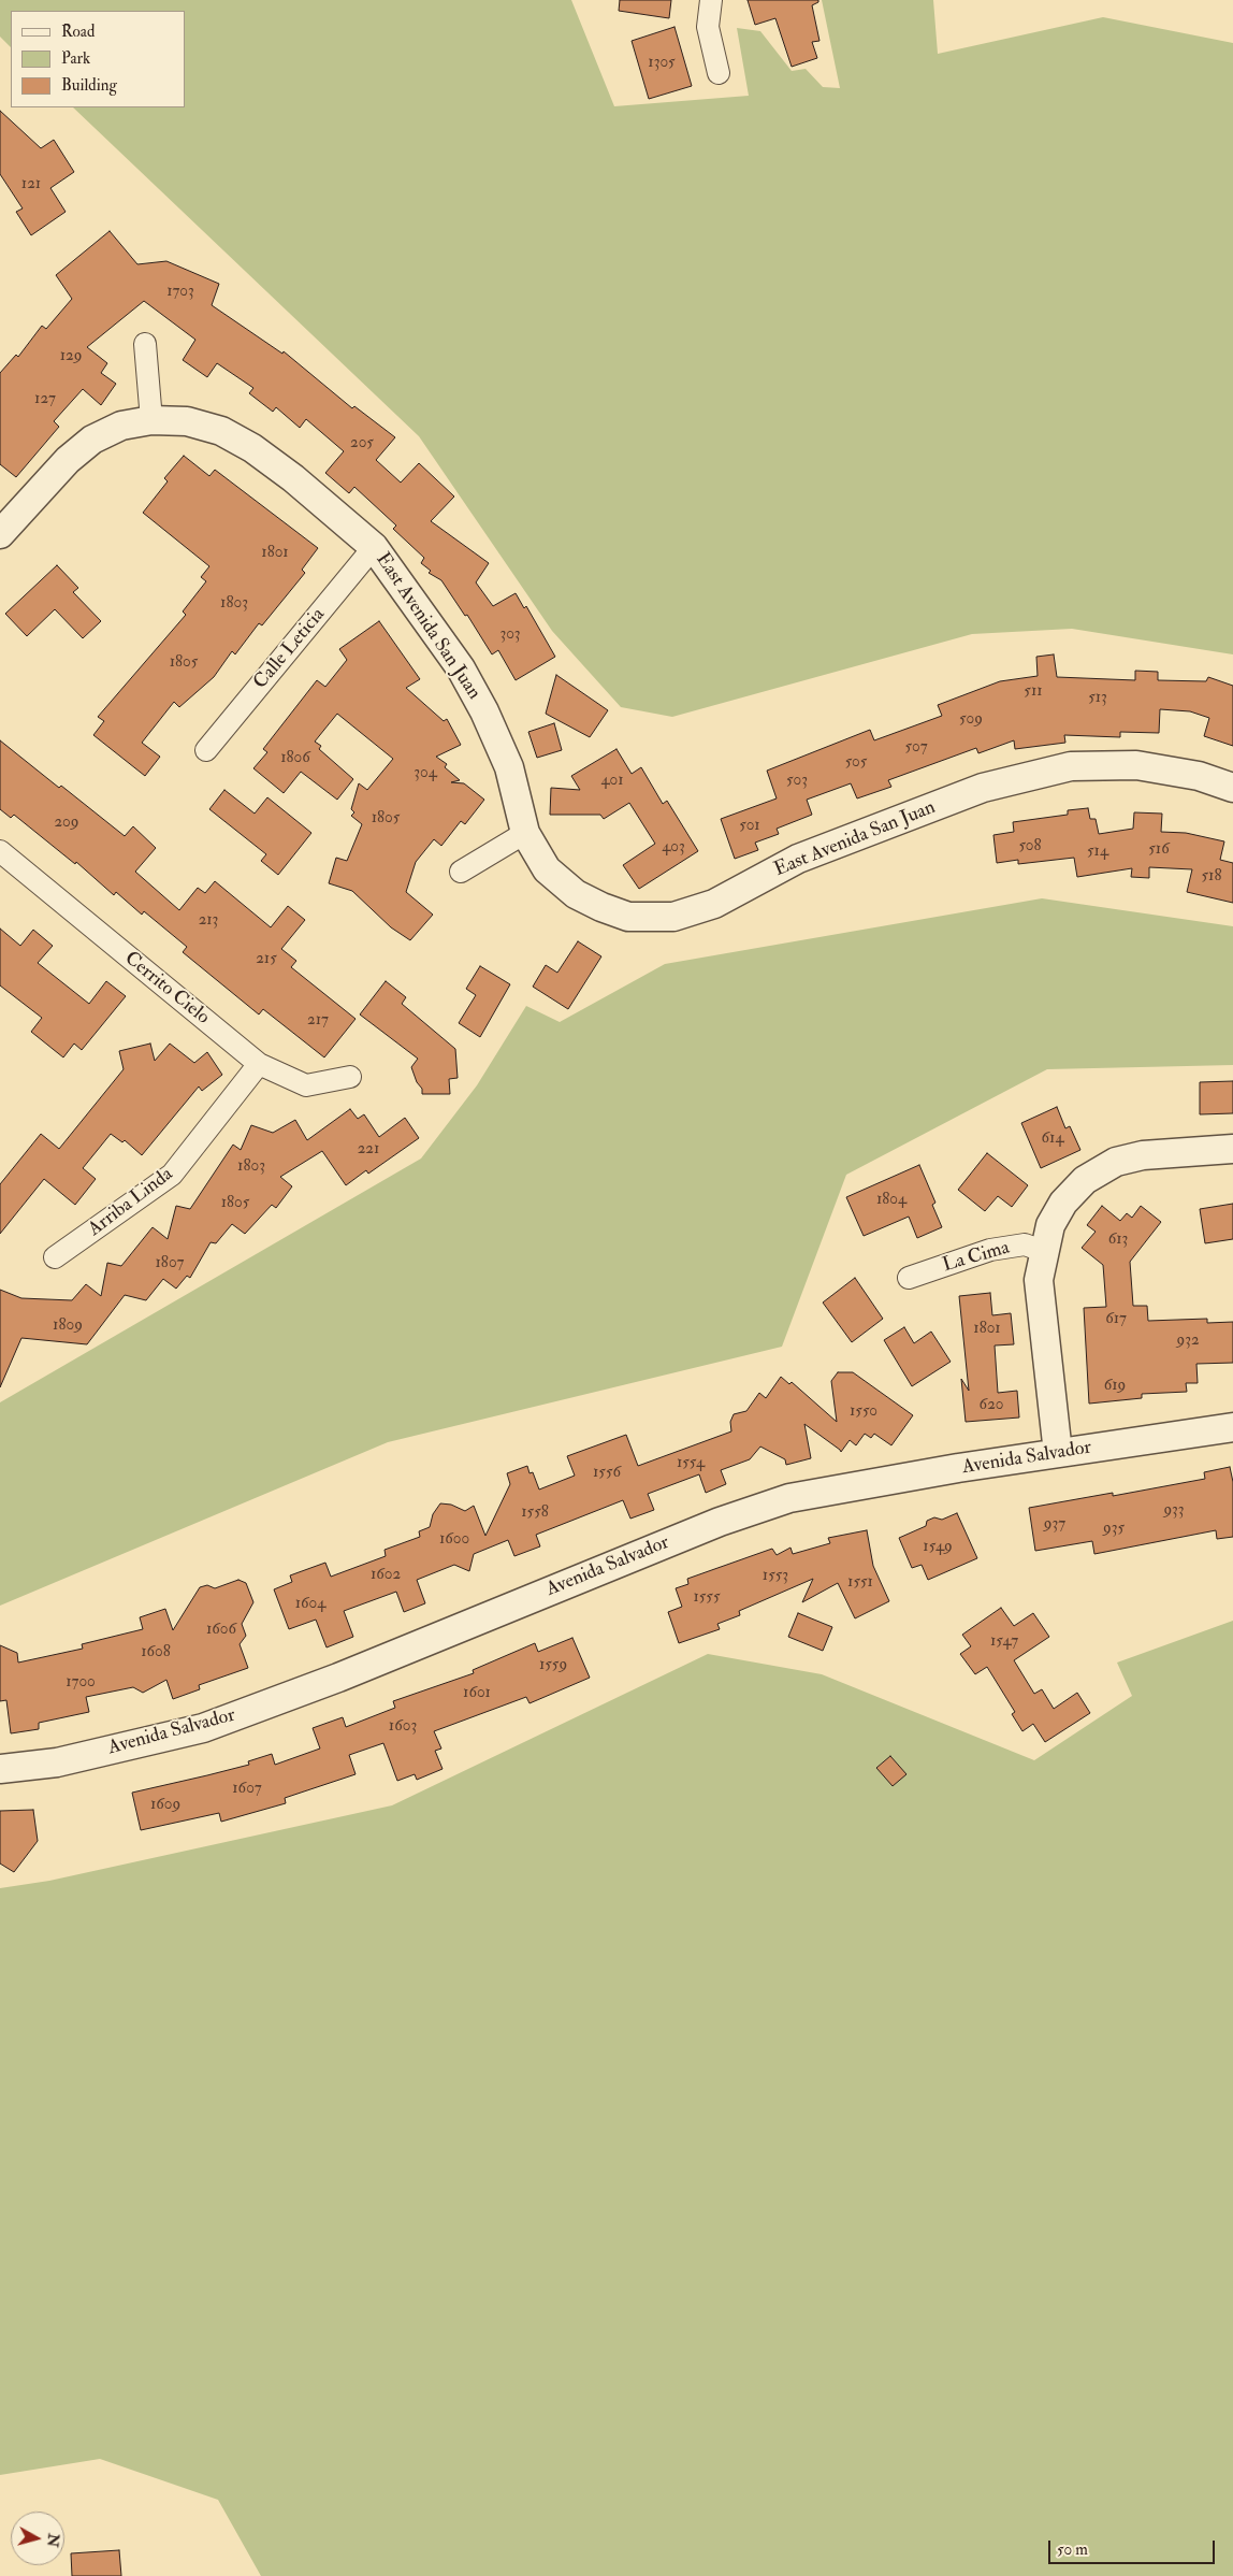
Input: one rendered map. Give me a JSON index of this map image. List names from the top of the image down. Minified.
{"streets":{"street":["East Avenida San Juan","Calle Leticia","Cerrito Cielo","Arriba Linda","La Cima","Avenida Salvador"]},"crossings":[["East Avenida San Juan","Calle Leticia"],["Cerrito Cielo","Arriba Linda"]],"house_numbers":["1305","121","1703","129","127","205","1801","1803","303","1805","511","513","509","507","1806","505","304","401","503","1805","209","501","508","403","516","514","518","213","215","217","614","221","1803","1804","1805","613","1807","617","1809","1801","932","619","620","1550","1554","1556","933","1558","937","935","1600","1549","1602","1553","1551","1555","1604","1606","1547","1608","1559","1700","1601","1603","1607","1609"],"legend":["Road","Park","Building"],"scale_bar":"50 m","north":"right"}
